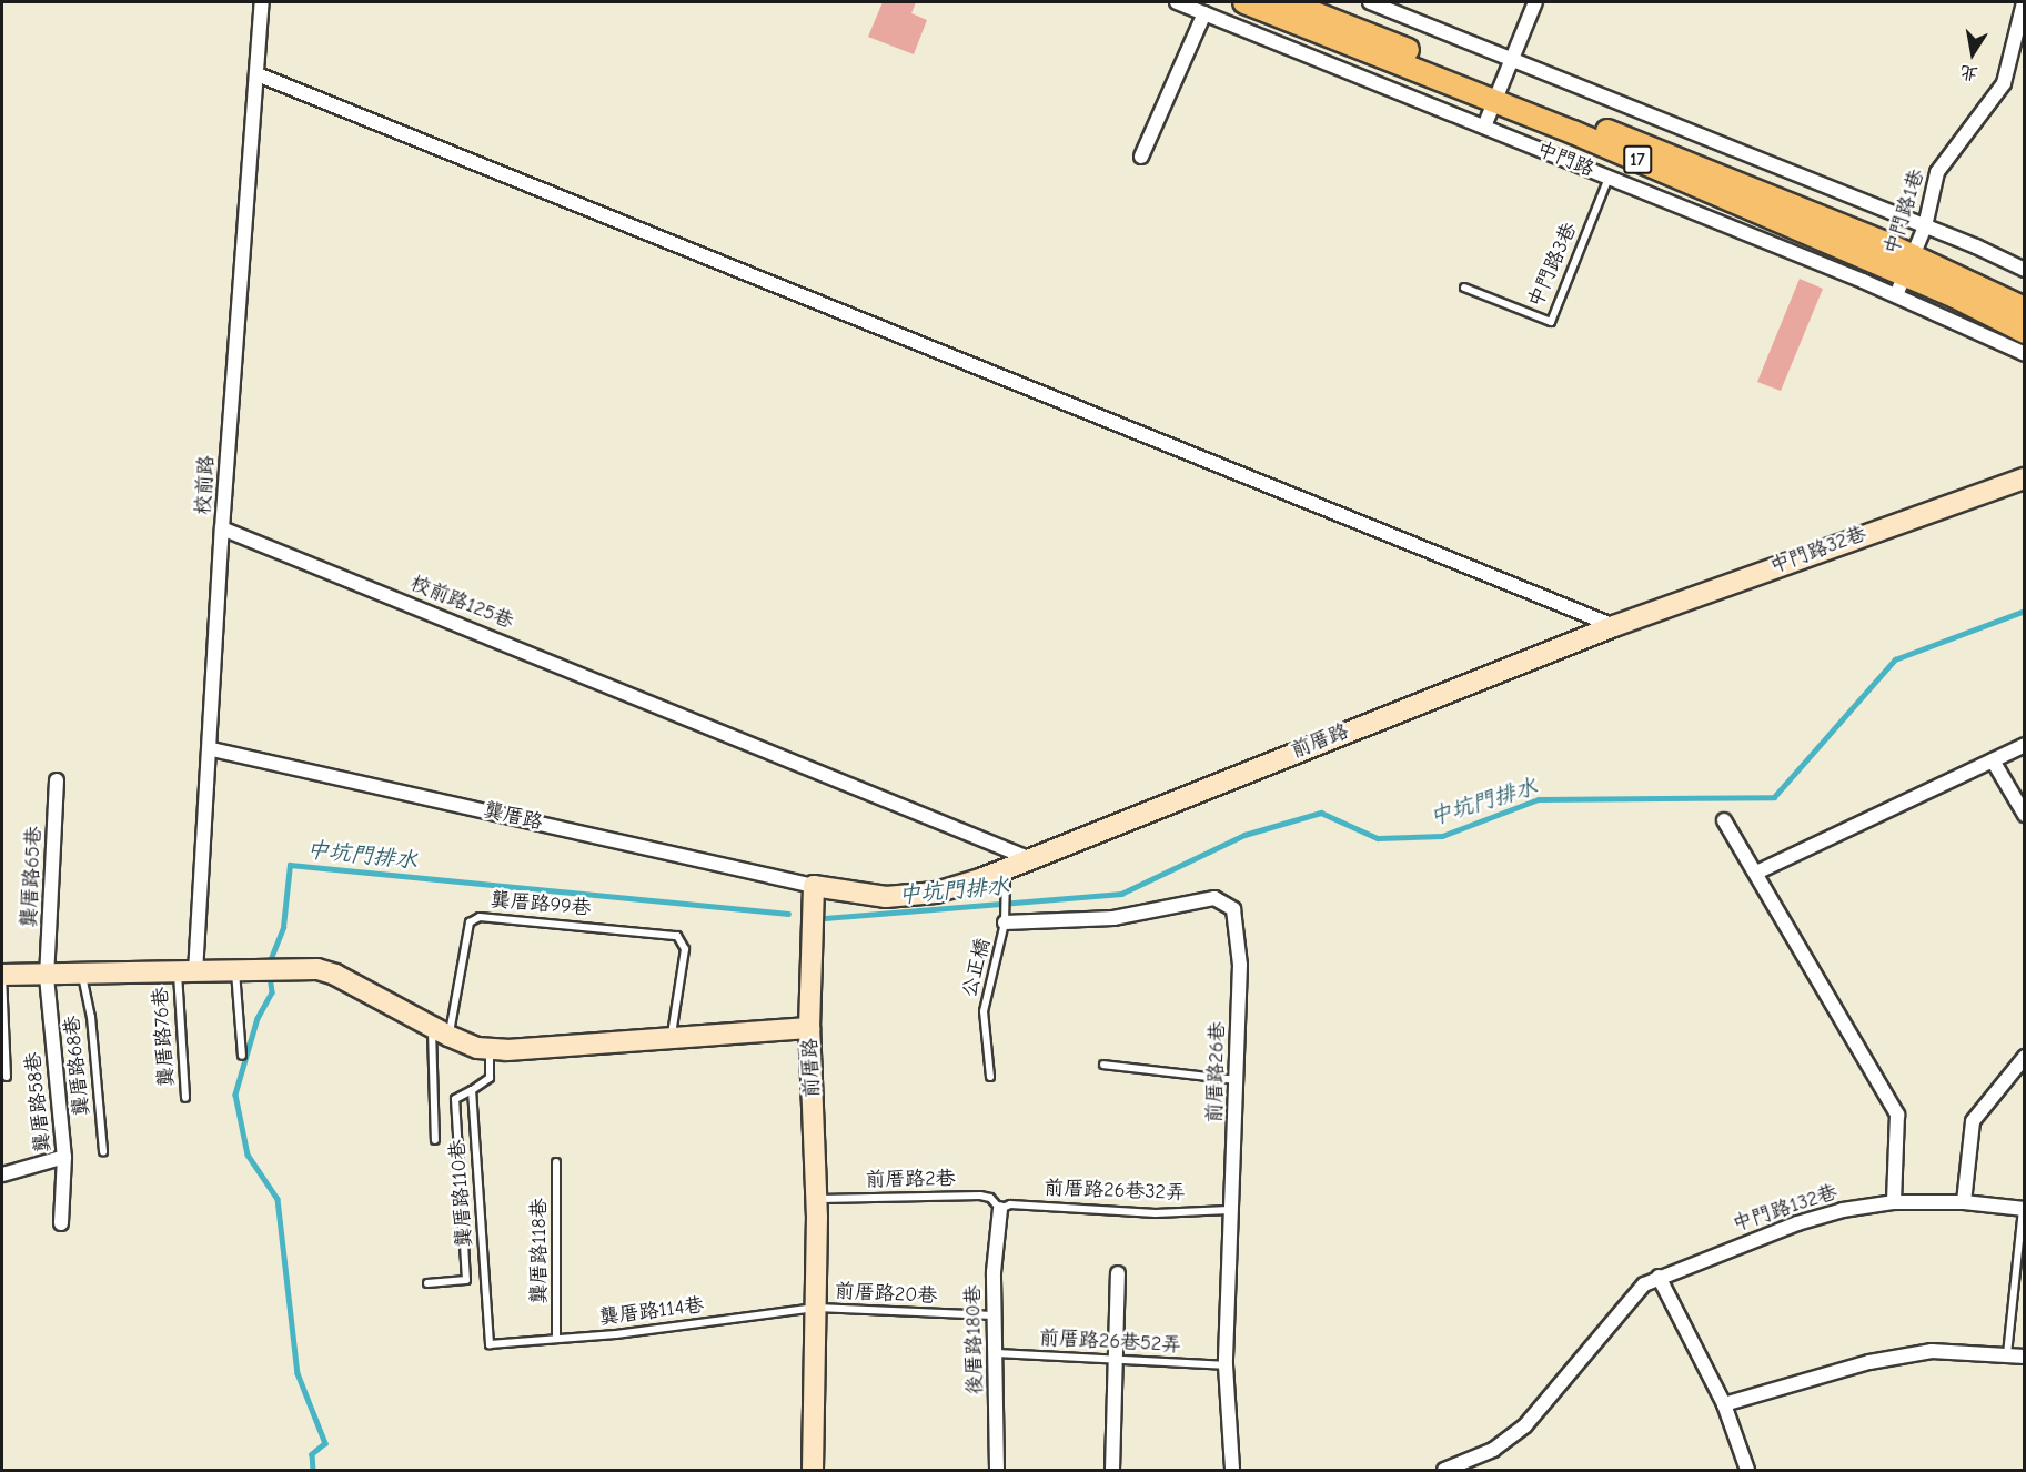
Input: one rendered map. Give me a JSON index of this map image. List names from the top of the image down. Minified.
{"streets":{"main road":["17"],"street":["中門路","中門路1巷","校前路","中門路32巷","校前路125巷","前厝路","龔厝路","龔厝路65巷","前厝路26巷","龔厝路58巷","中門路132巷","後厝路180巷"],"lane":["中門路3巷","龔厝路99巷","公正橋","龔厝路76巷","龔厝路68巷","前厝路2巷","前厝路26巷32弄","龔厝路110巷","龔厝路118巷","前厝路20巷","龔厝路114巷","前厝路26巷52弄"]},"crossings":[["中門路","中門路1巷"],["中門路","中門路3巷"],["17","中門路1巷"],["校前路","校前路125巷"],["校前路","龔厝路"],["校前路","龔厝路76巷"],["中門路32巷","前厝路"],["校前路125巷","前厝路"],["前厝路","龔厝路"],["前厝路","公正橋"],["前厝路","前厝路2巷"],["前厝路","前厝路20巷"],["前厝路","龔厝路114巷"],["龔厝路65巷","龔厝路58巷"],["公正橋","前厝路26巷"],["前厝路26巷","前厝路26巷32弄"],["前厝路26巷","前厝路26巷52弄"],["前厝路2巷","前厝路26巷32弄"],["前厝路2巷","後厝路180巷"],["前厝路26巷32弄","後厝路180巷"],["龔厝路110巷","龔厝路114巷"],["龔厝路118巷","龔厝路114巷"],["前厝路20巷","龔厝路114巷"],["前厝路20巷","後厝路180巷"],["後厝路180巷","前厝路26巷52弄"]],"water":["中坑門排水"],"north":"bottom"}
